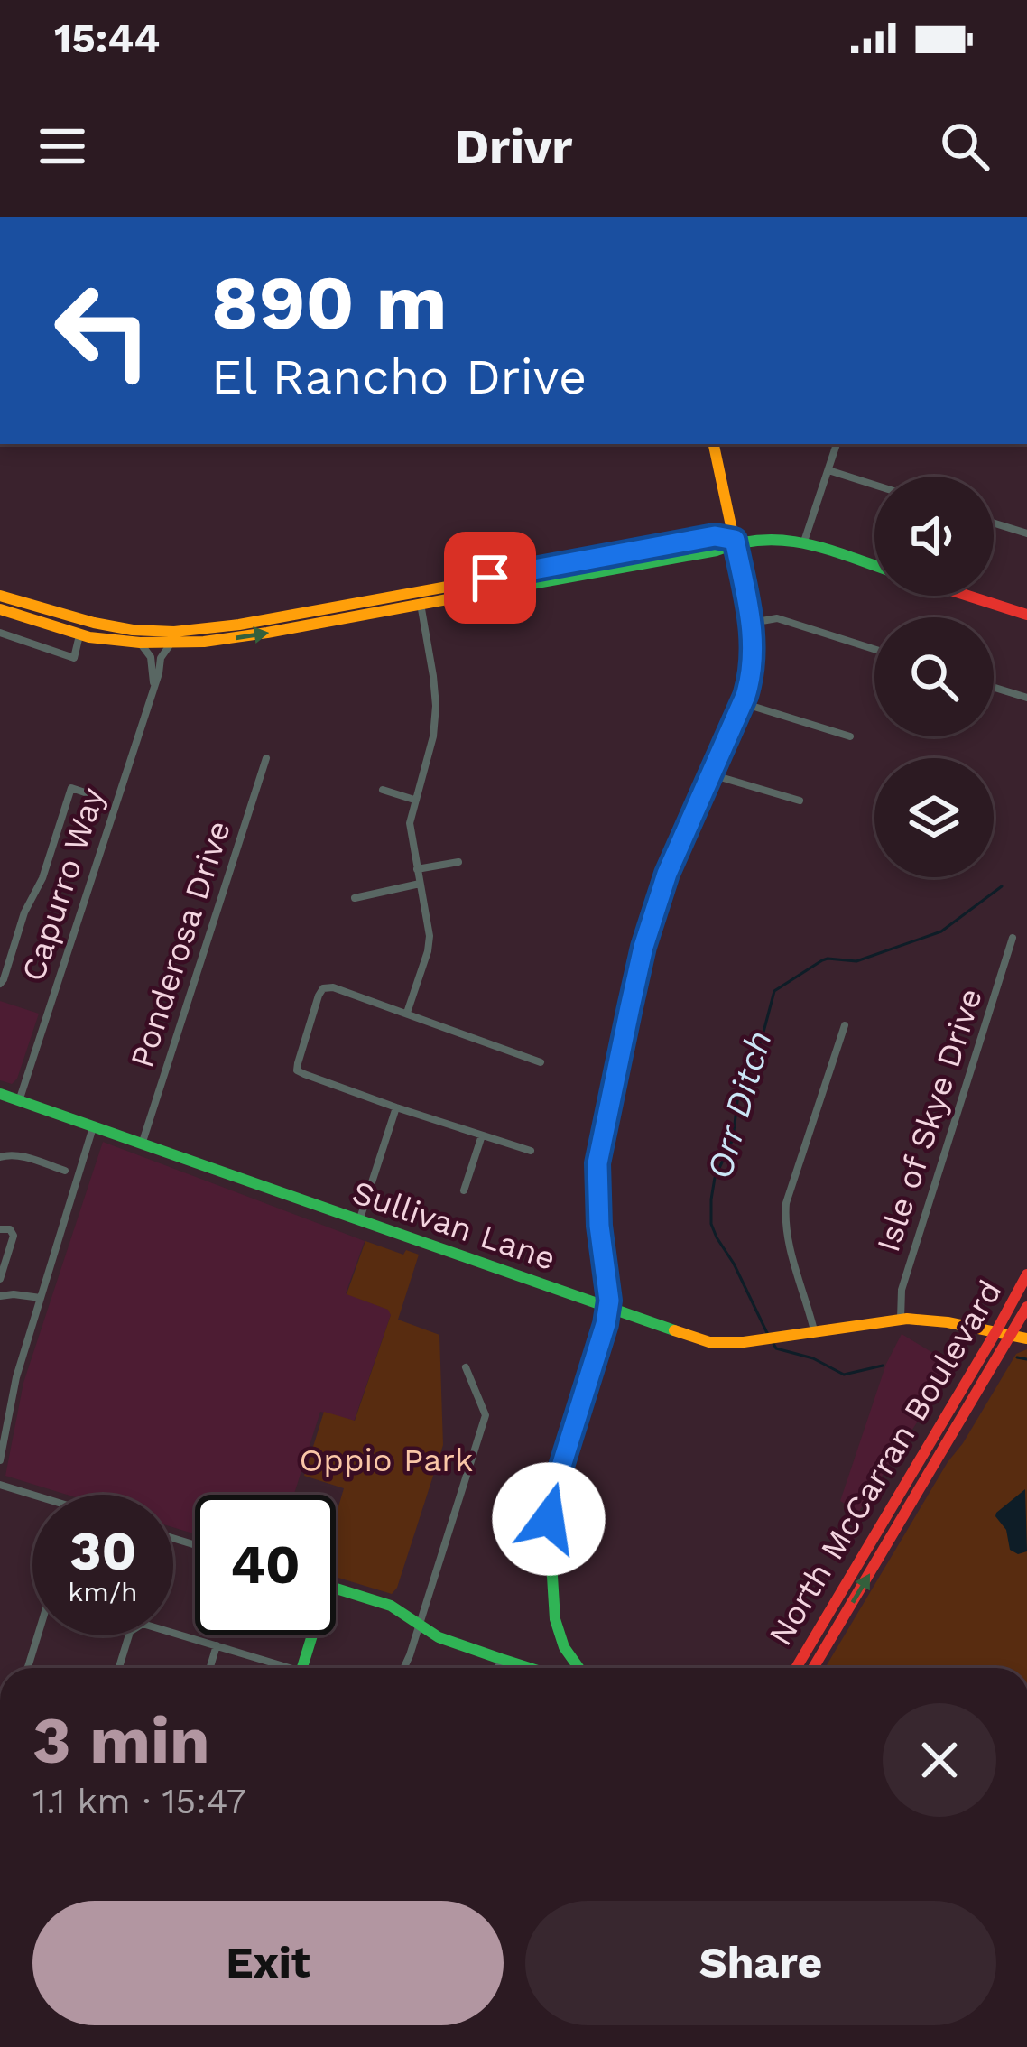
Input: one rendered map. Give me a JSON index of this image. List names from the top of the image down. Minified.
{"streets":{"street":["Capurro Way","Ponderosa Drive","Isle of Skye Drive","Sullivan Lane","North McCarran Boulevard"]},"crossings":[["Capurro Way","Sullivan Lane"],["Ponderosa Drive","Sullivan Lane"],["Isle of Skye Drive","Sullivan Lane"],["Sullivan Lane","North McCarran Boulevard"]],"water":["Orr Ditch"],"parks":["Oppio Park"],"page":{"status":"15:44","header":"Drivr","turn":["890 m","El Rancho Drive"],"speed":"30 km/h","limit":"40","heading":["3 min","1.1 km · 15:47"],"buttons":["Exit","Share"]}}
